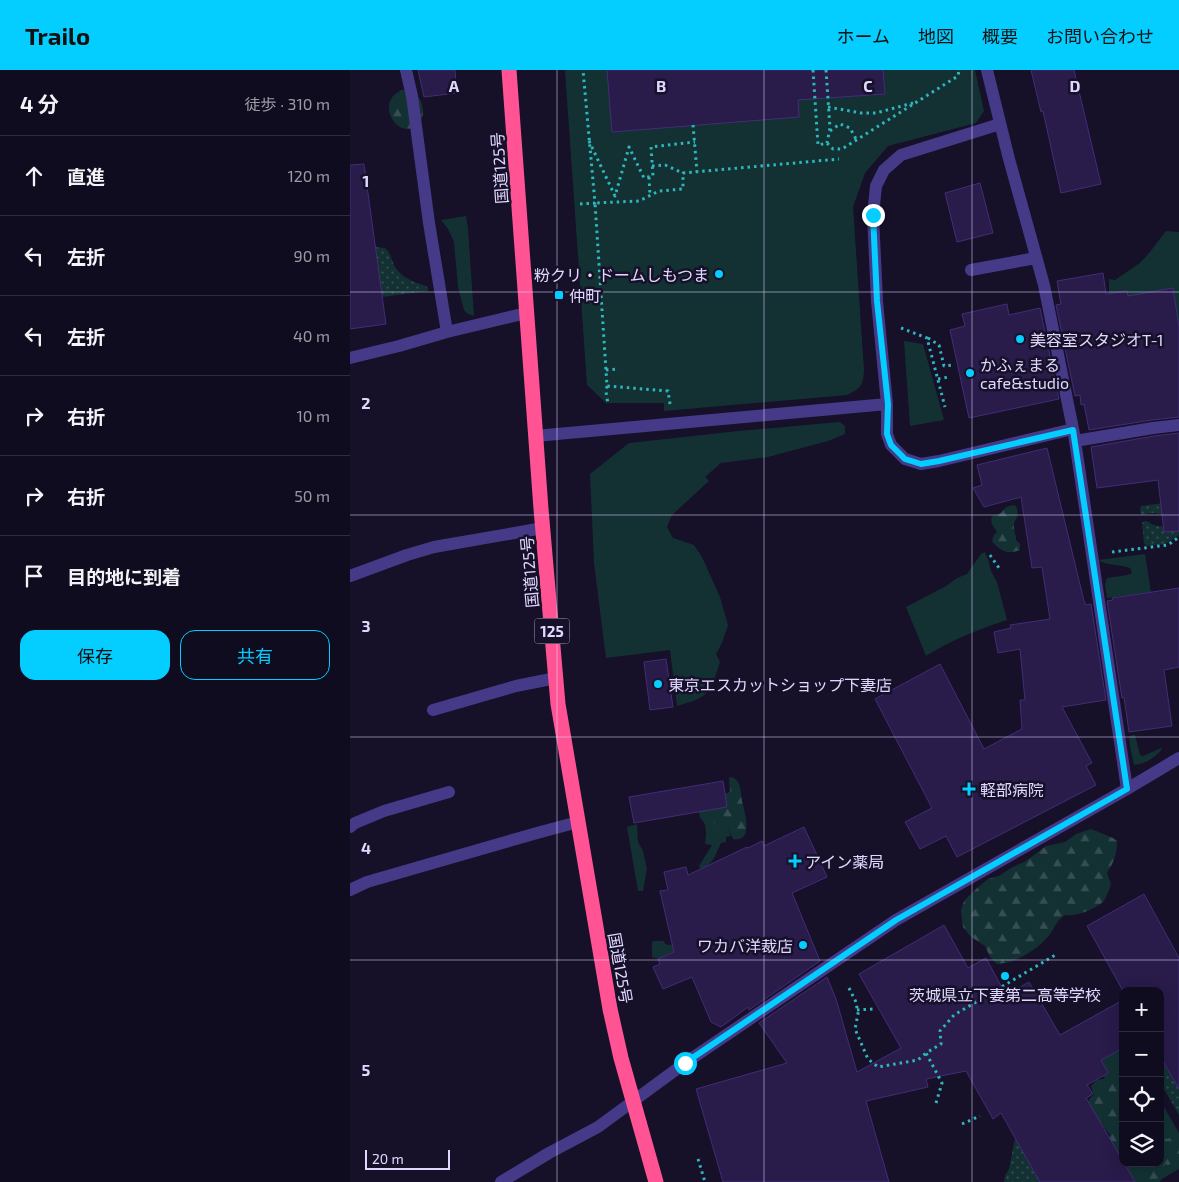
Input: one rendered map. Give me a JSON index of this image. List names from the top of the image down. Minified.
{"streets":{"highway":["国道125号","125"]},"places":{"other":["粉クリ・ドームしもつま","美容室スタジオT-1","かふぇまる cafe&studio","東京エスカットショップ下妻店","ワカバ洋裁店","茨城県立下妻第二高等学校"],"transit":["仲町"],"health":["軽部病院","アイン薬局"]},"scale_bar":"20 m","page":{"header":"Trailo","nav":["ホーム","地図","概要","お問い合わせ"],"heading":["4 分","徒歩 · 310 m"],"list":[["直進","120 m"],["左折","90 m"],["左折","40 m"],["右折","10 m"],["右折","50 m"],"目的地に到着"],"buttons":["保存","共有"],"map_buttons":["+","−"],"scale":"20 m"},"grid":{"columns":["A","B","C","D"],"rows":["1","2","3","4","5"]}}
